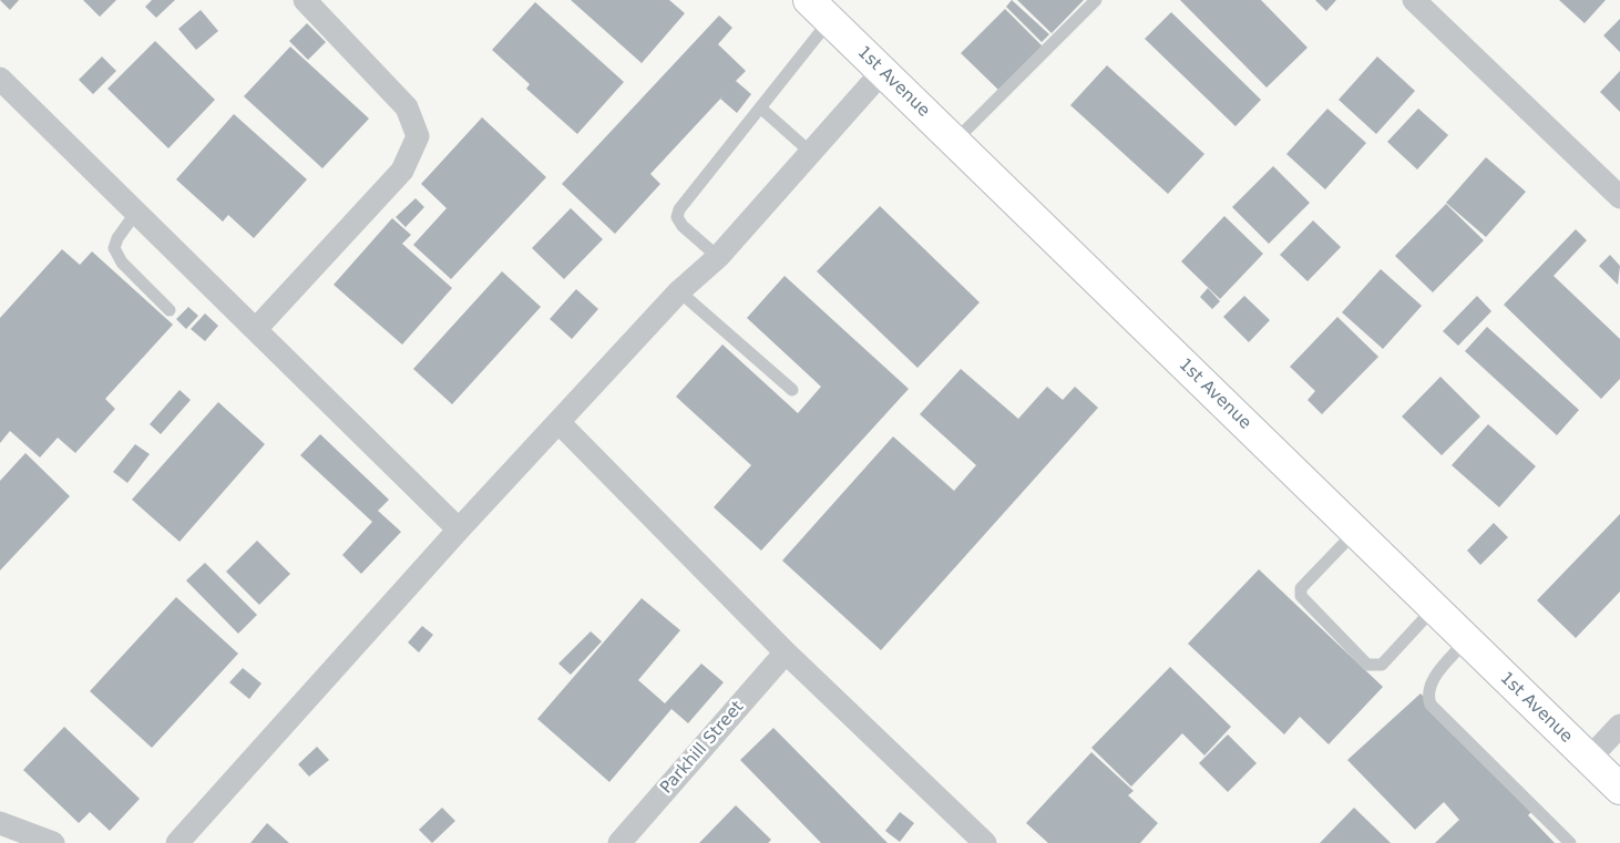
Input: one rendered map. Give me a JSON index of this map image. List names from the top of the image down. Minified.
{"streets":{"street":["1st Avenue","Parkhill Street"]}}
